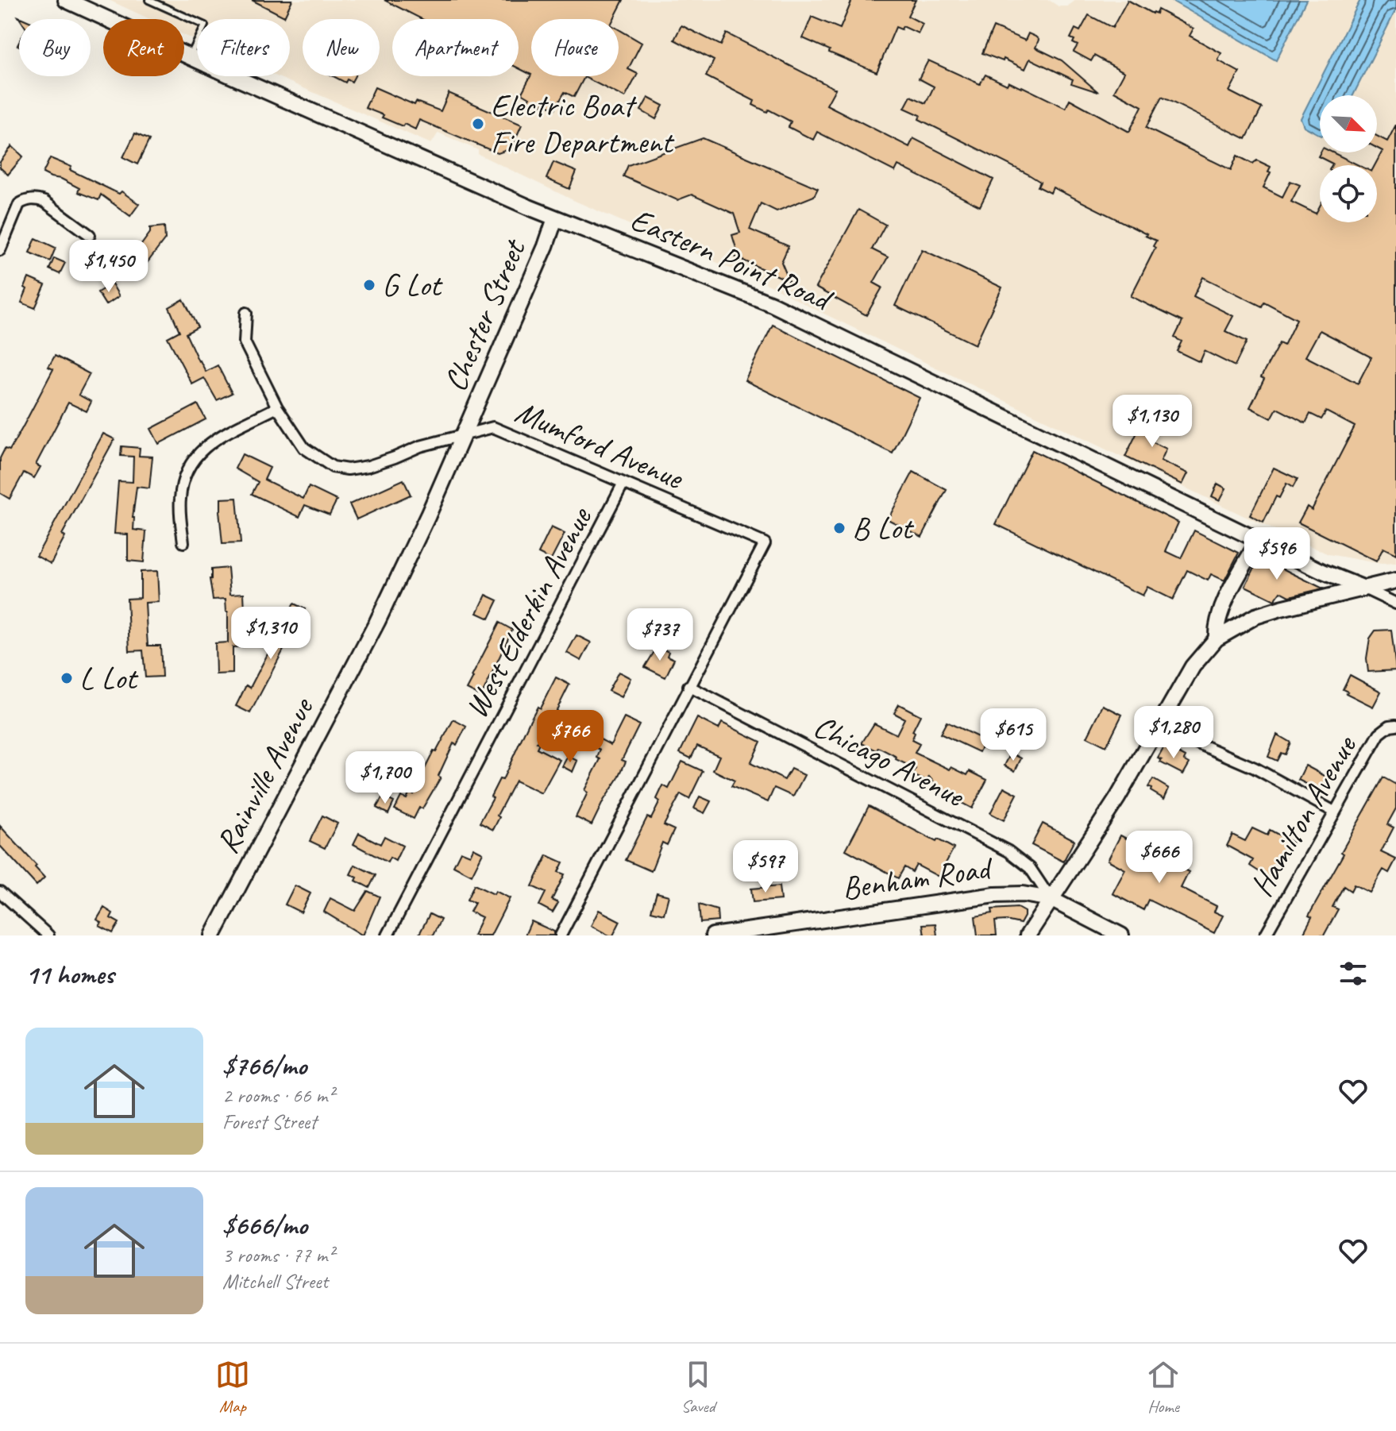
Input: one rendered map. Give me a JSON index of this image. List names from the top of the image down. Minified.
{"streets":{"main road":["Eastern Point Road","Chester Street","Rainville Avenue","Benham Road"],"street":["Mumford Avenue","West Elderkin Avenue","Chicago Avenue","Hamilton Avenue"]},"crossings":[["Eastern Point Road","Chester Street"],["Chester Street","Mumford Avenue"],["Chester Street","Rainville Avenue"],["Mumford Avenue","West Elderkin Avenue"],["Mumford Avenue","Chicago Avenue"],["Mumford Avenue","Rainville Avenue"],["Chicago Avenue","Benham Road"]],"places":["Electric Boat Fire Department","G Lot","B Lot","L Lot"],"north":"bottom right","page":{"chip":["Buy","Rent","Filters","New","Apartment","House"],"price":["$1,450","$1,130","$596","$1,310","$737","$1,280","$615","$766","$1,700","$666","$597"],"heading":"11 homes","list":[{"name":"$766/mo","note":"2 rooms · 66 m² · Forest Street"},{"name":"$666/mo","note":"3 rooms · 77 m² · Mitchell Street"}],"tabs":["Map","Saved","Home"]}}
